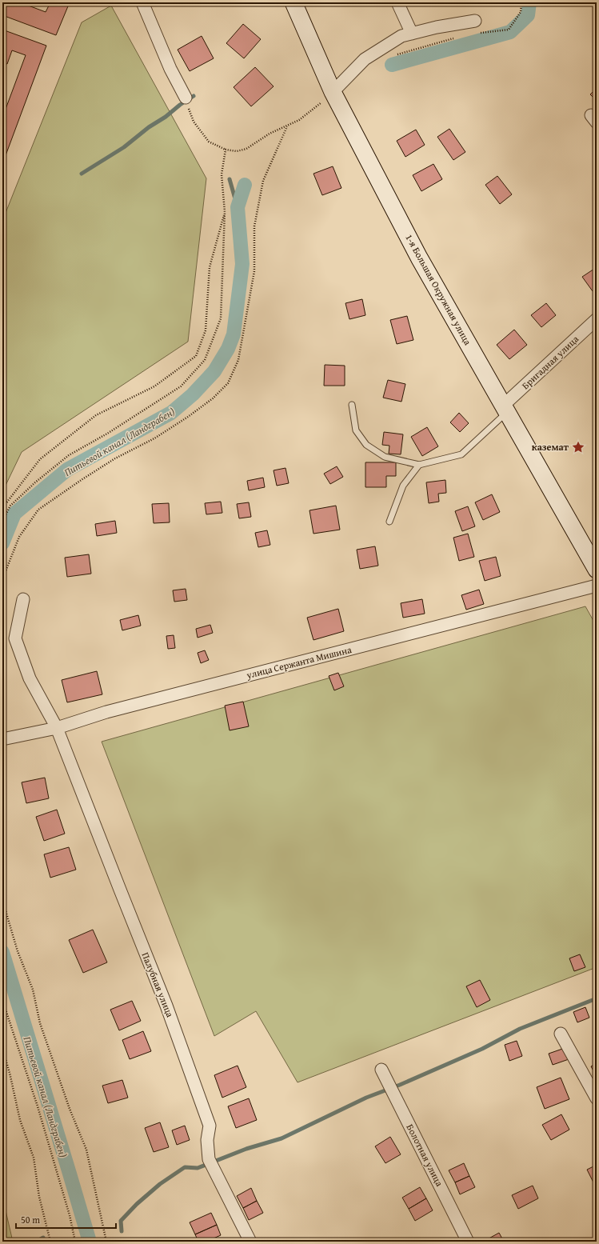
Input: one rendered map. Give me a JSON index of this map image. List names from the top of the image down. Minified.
{"streets":{"street":["1-я Большая Окружная улица","Бригадная улица","улица Сержанта Мишина","Палубная улица","Болотная улица"]},"crossings":[["1-я Большая Окружная улица","Бригадная улица"],["улица Сержанта Мишина","Палубная улица"]],"water":["Питьевой канал (Ландграбен)"],"places":{"place":["каземат"]},"scale_bar":"50 m"}
